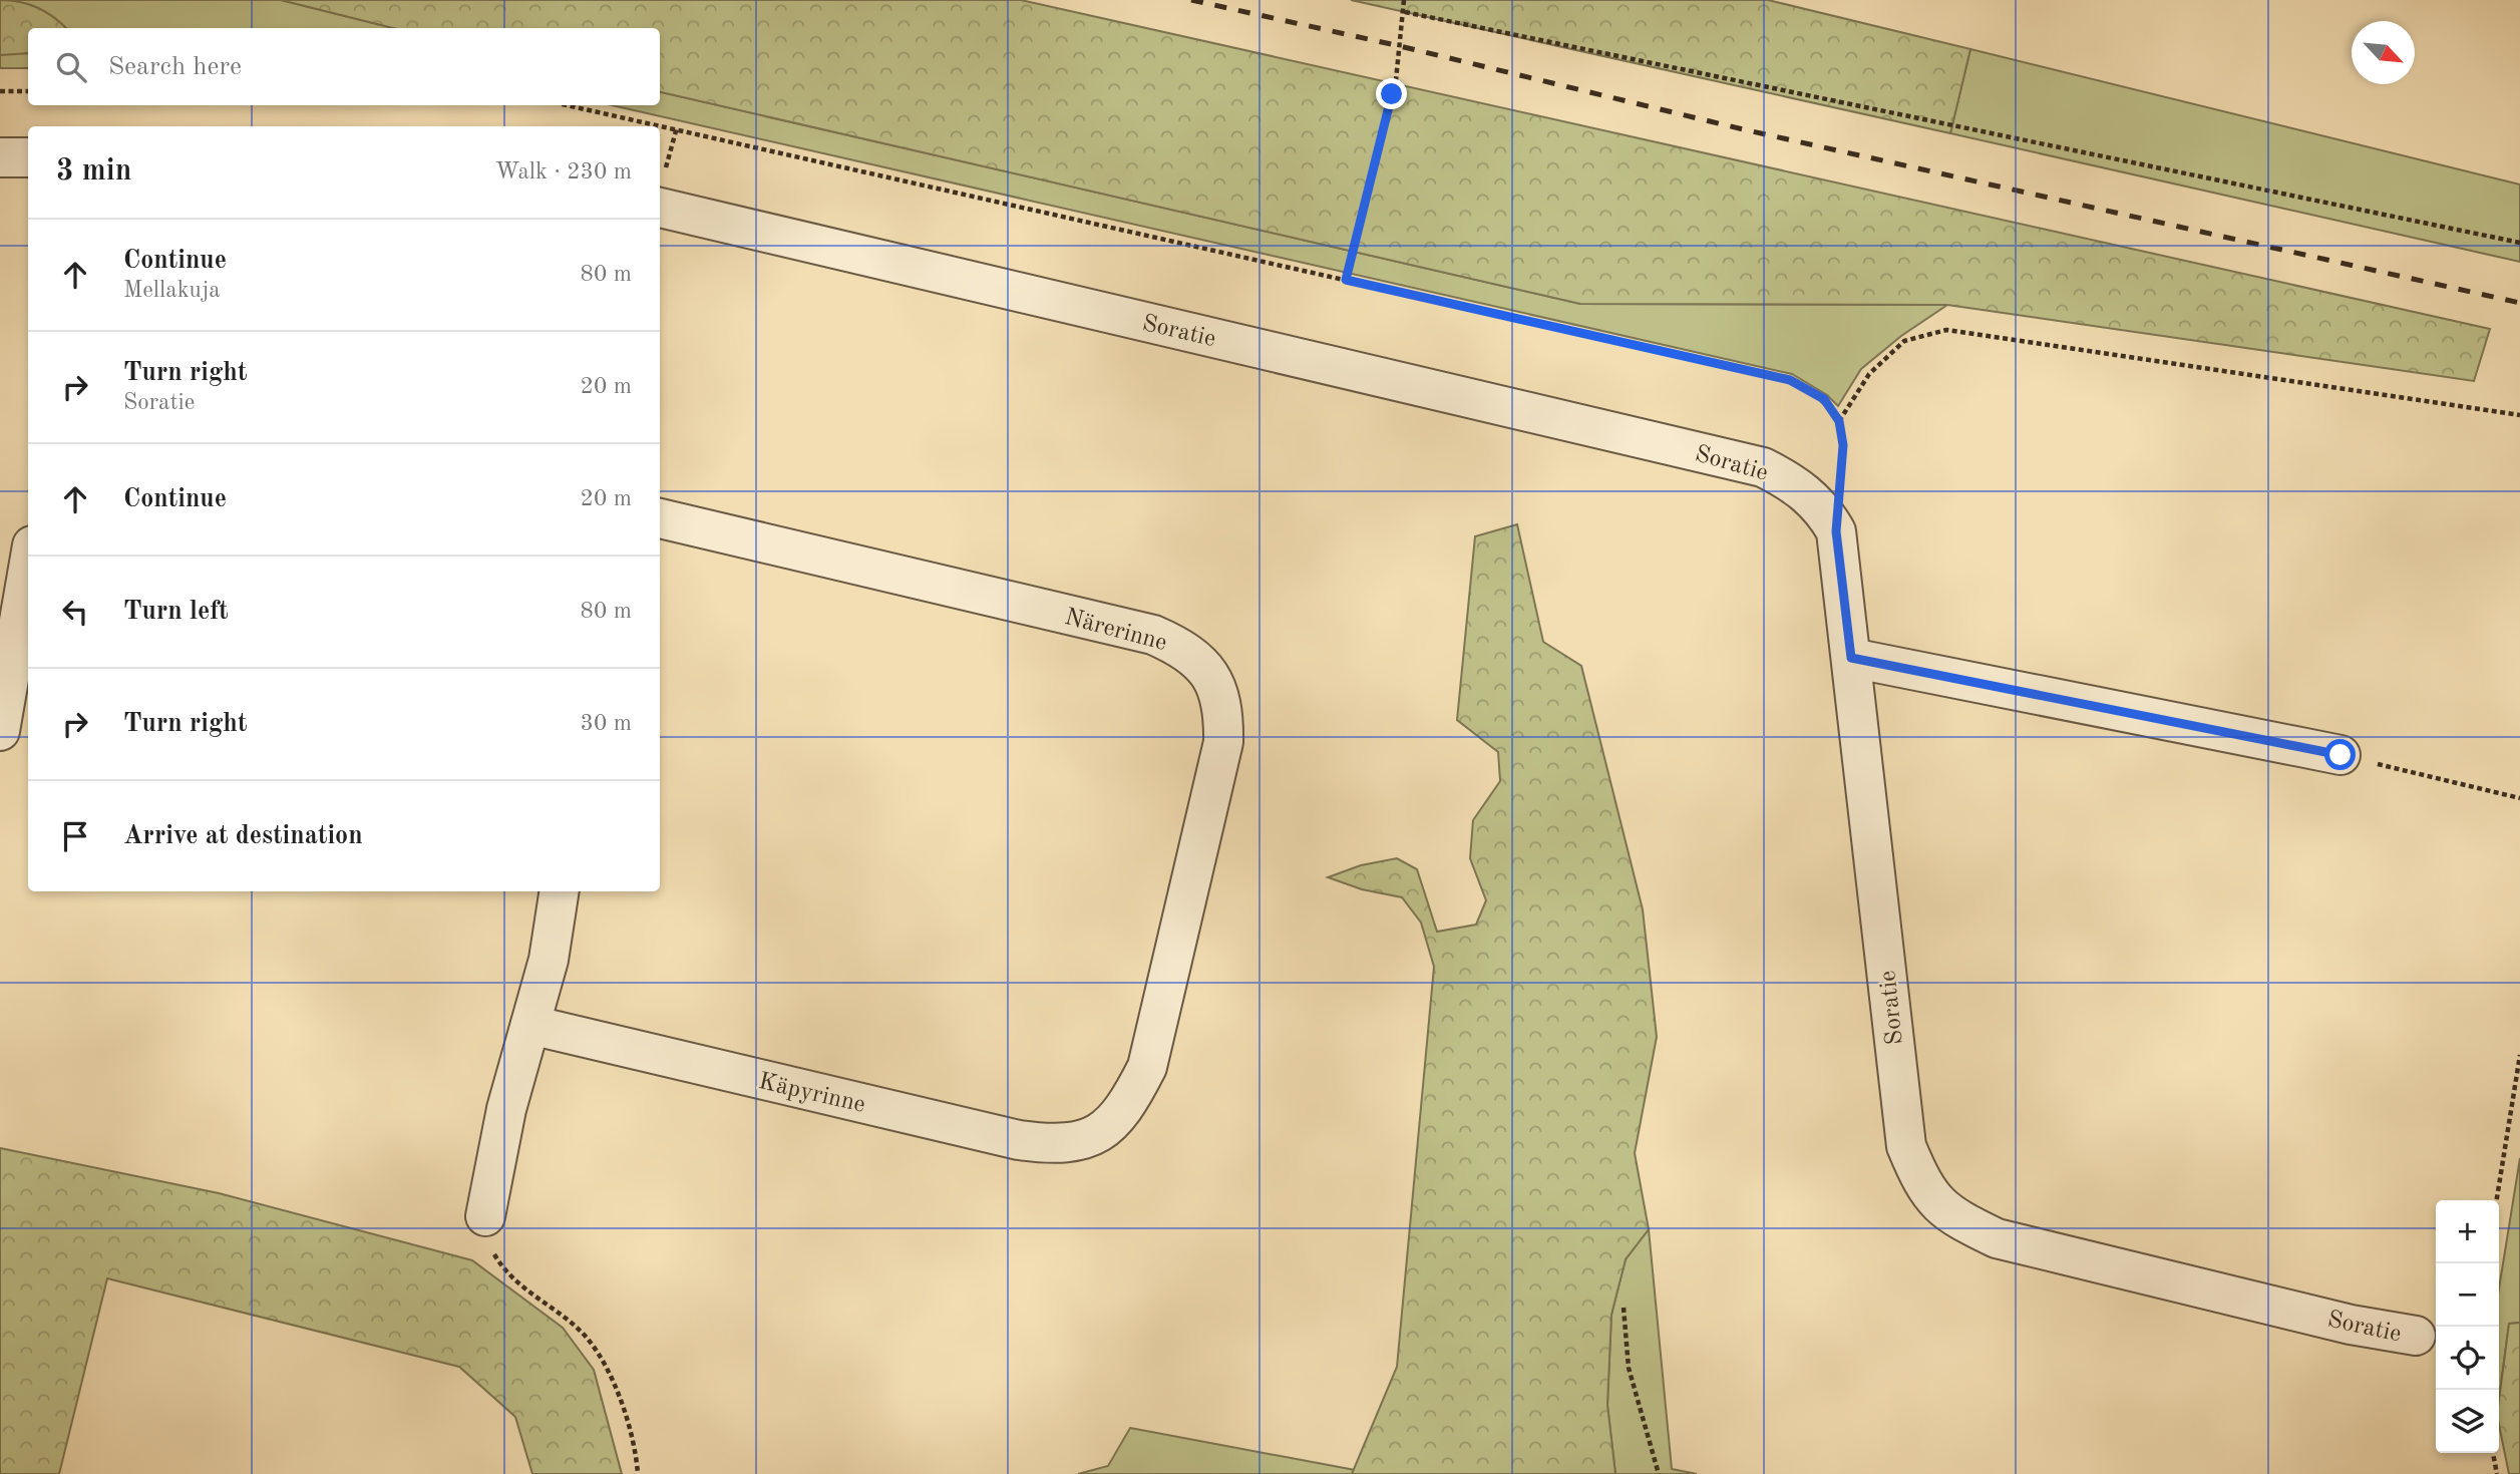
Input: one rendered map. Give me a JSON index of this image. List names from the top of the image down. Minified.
{"streets":{"street":["Soratie","Närerinne","Käpyrinne"]},"crossings":[["Närerinne","Käpyrinne"]],"north":"bottom right","page":{"search":"Search here","heading":["3 min","Walk · 230 m"],"list":[["Continue","Mellakuja","80 m"],["Turn right","Soratie","20 m"],["Continue","20 m"],["Turn left","80 m"],["Turn right","30 m"],"Arrive at destination"],"map_buttons":["+","−"]}}
